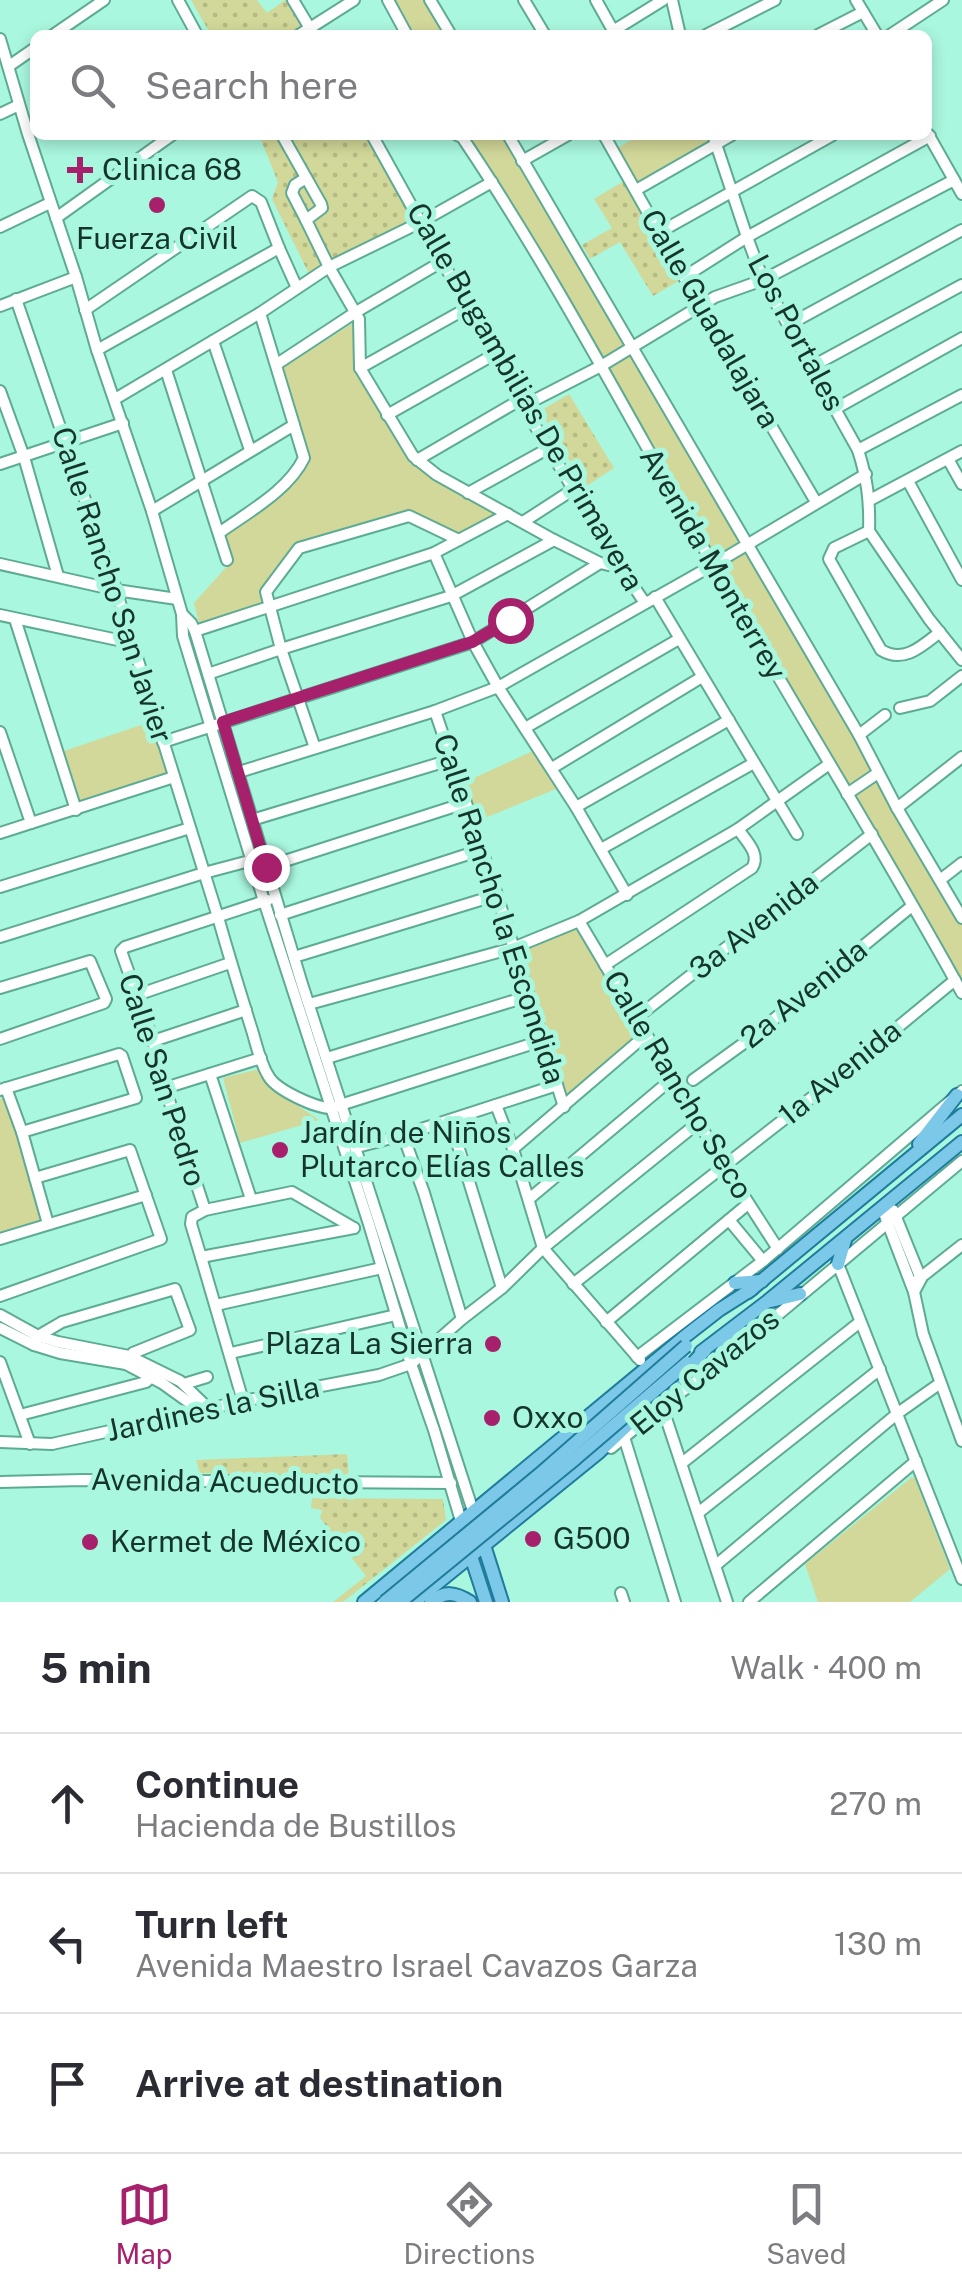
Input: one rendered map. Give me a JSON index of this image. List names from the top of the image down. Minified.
{"streets":{"street":["Calle Guadalajara","Los Portales","Calle Bugambilias De Primavera","Avenida Monterrey","Calle Rancho San Javier","Calle Rancho la Escondida","3a Avenida","2a Avenida","1a Avenida","Calle San Pedro","Calle Rancho Seco","Eloy Cavazos","Jardines la Silla","Avenida Acueducto"]},"crossings":[["Avenida Monterrey","3a Avenida"],["Avenida Monterrey","2a Avenida"],["Avenida Monterrey","1a Avenida"],["Calle Rancho San Javier","Calle San Pedro"],["3a Avenida","Calle Rancho Seco"],["1a Avenida","Calle Rancho Seco"],["Calle San Pedro","Jardines la Silla"],["Calle Rancho Seco","Jardines la Silla"]],"places":{"health":["Clinica 68"],"other":["Fuerza Civil","Jardín de Niños Plutarco Elías Calles","Plaza La Sierra","Oxxo","G500","Kermet de México"]},"page":{"search":"Search here","heading":["5 min","Walk · 400 m"],"list":[["Continue","Hacienda de Bustillos","270 m"],["Turn left","Avenida Maestro Israel Cavazos Garza","130 m"],"Arrive at destination"],"nav":["Map","Directions","Saved"]}}
